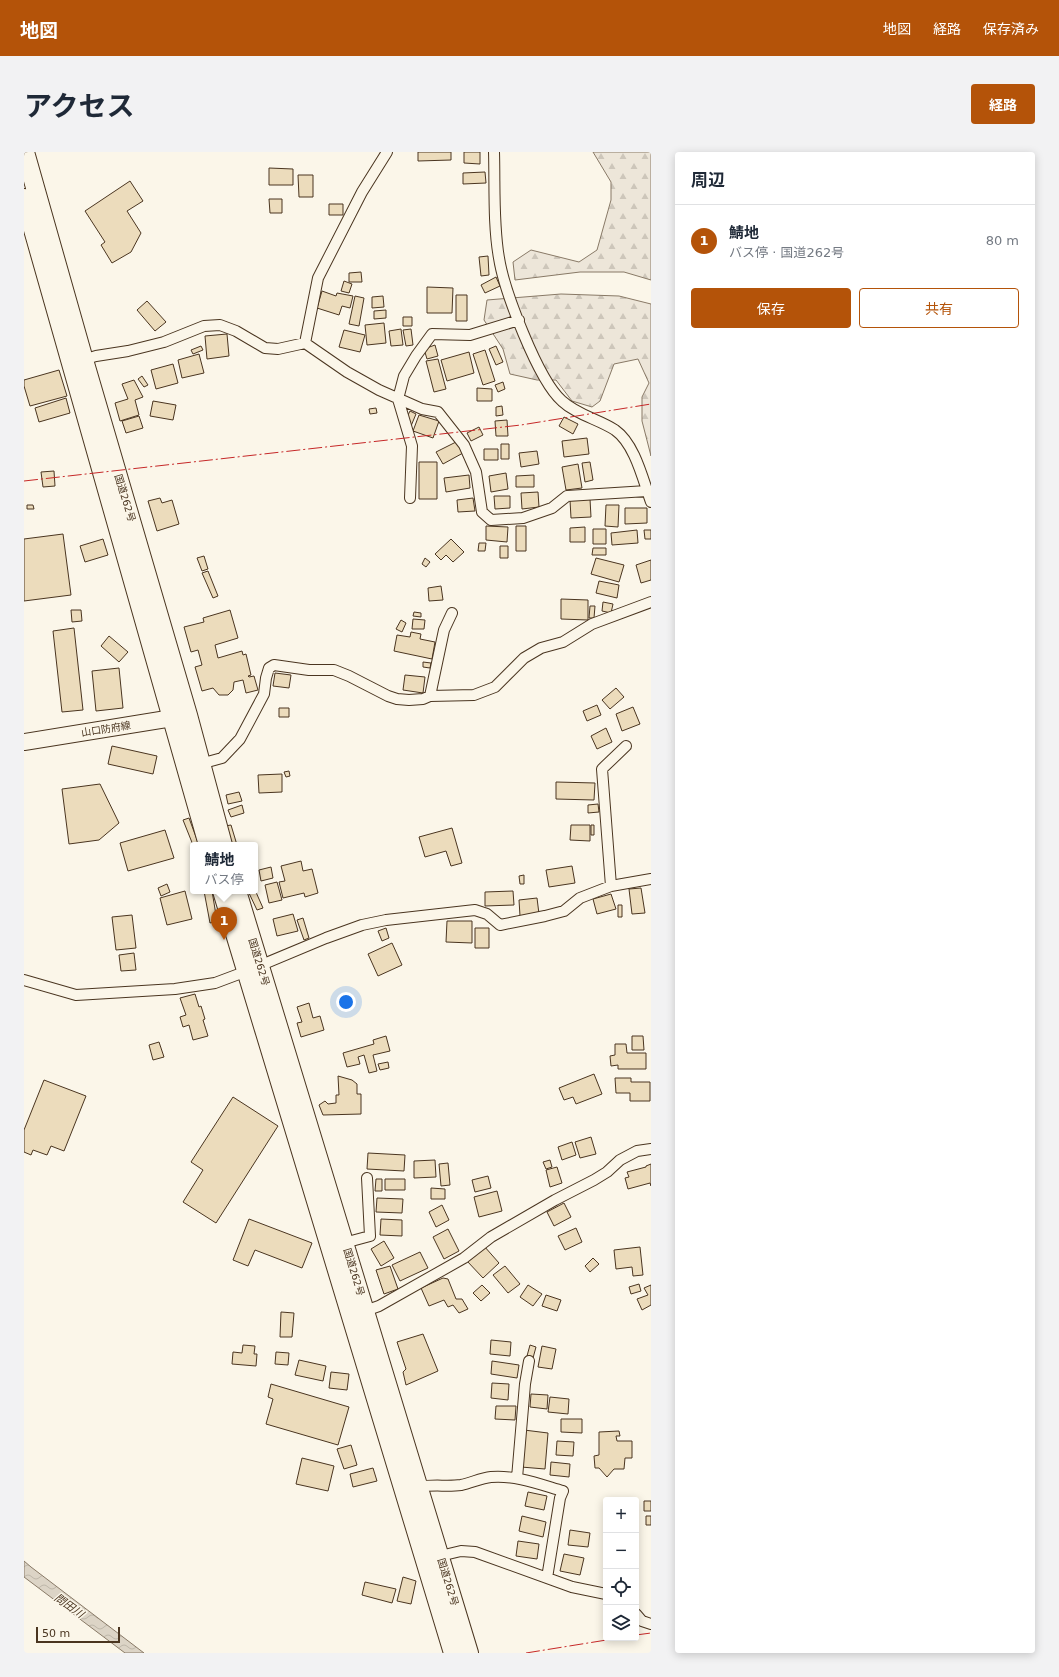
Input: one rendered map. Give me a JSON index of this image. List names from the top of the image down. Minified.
{"streets":{"highway":["国道262号"],"main road":["山口防府線"]},"crossings":[["国道262号","山口防府線"]],"water":["問田川"],"scale_bar":"50 m","page":{"header":"地図","nav":["地図","経路","保存済み"],"title":"アクセス","buttons":["経路",["保存","共有"]],"heading":"周辺","list":[{"mark":"1","name":"鯖地","note":"バス停 · 国道262号","value":"80 m"}],"popup":["鯖地","バス停"],"pins":"1","map_buttons":["+","−"],"scale":"50 m"}}
